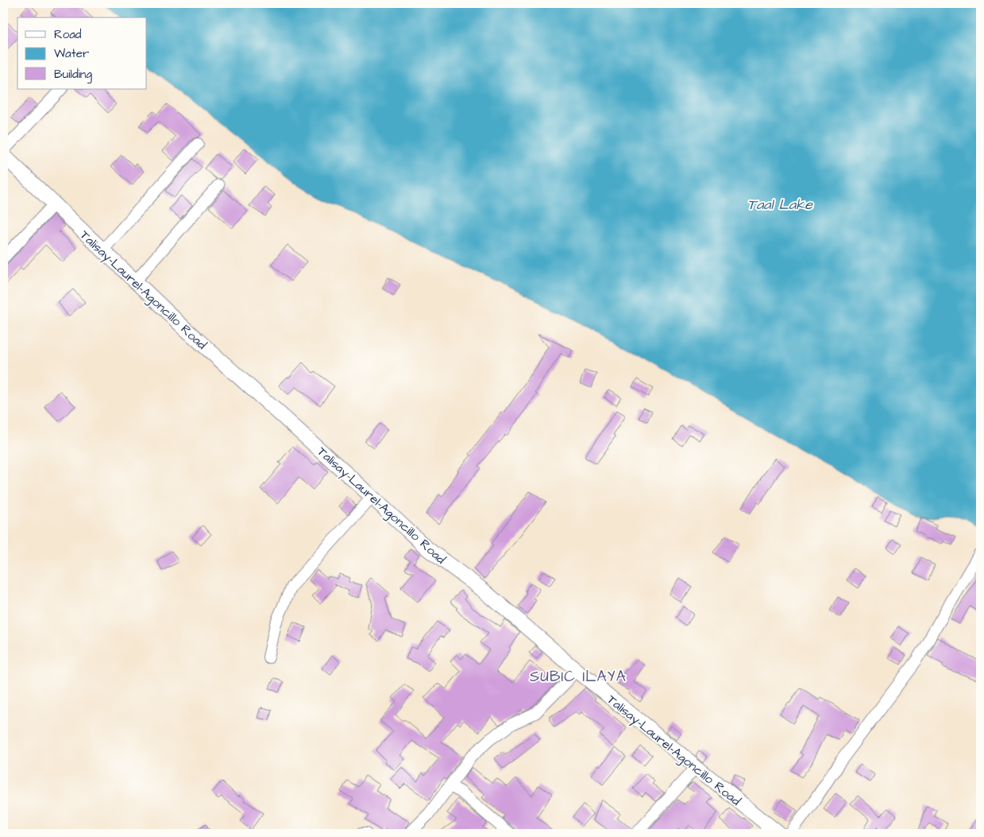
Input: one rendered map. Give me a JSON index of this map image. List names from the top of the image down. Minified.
{"streets":{"main road":["Talisay-Laurel-Agoncillo Road"]},"districts":["SUBIC ILAYA"],"water":["Taal Lake"],"legend":["Road","Water","Building"]}
